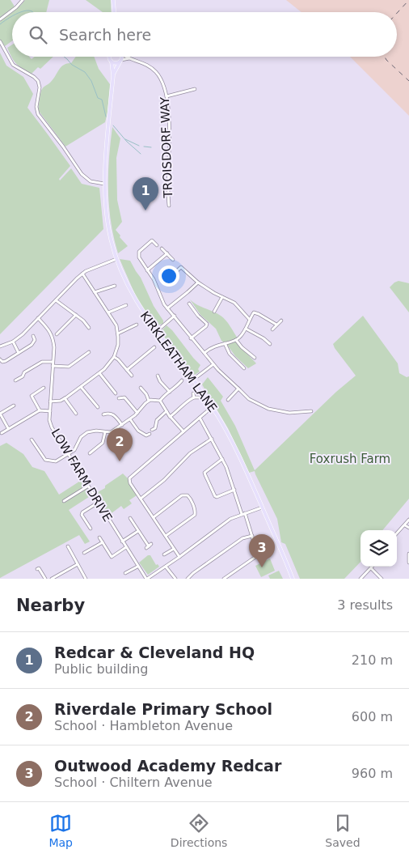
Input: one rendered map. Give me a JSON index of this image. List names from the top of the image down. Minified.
{"streets":{"main road":["KIRKLEATHAM LANE"],"street":["TROISDORF WAY","LOW FARM DRIVE"]},"parks":["Foxrush Farm"],"page":{"search":"Search here","pins":["1","2","3"],"heading":["Nearby","3 results"],"list":[{"mark":"1","name":"Redcar & Cleveland HQ","note":"Public building","value":"210 m"},{"mark":"2","name":"Riverdale Primary School","note":"School · Hambleton Avenue","value":"600 m"},{"mark":"3","name":"Outwood Academy Redcar","note":"School · Chiltern Avenue","value":"960 m"}],"nav":["Map","Directions","Saved"]}}
